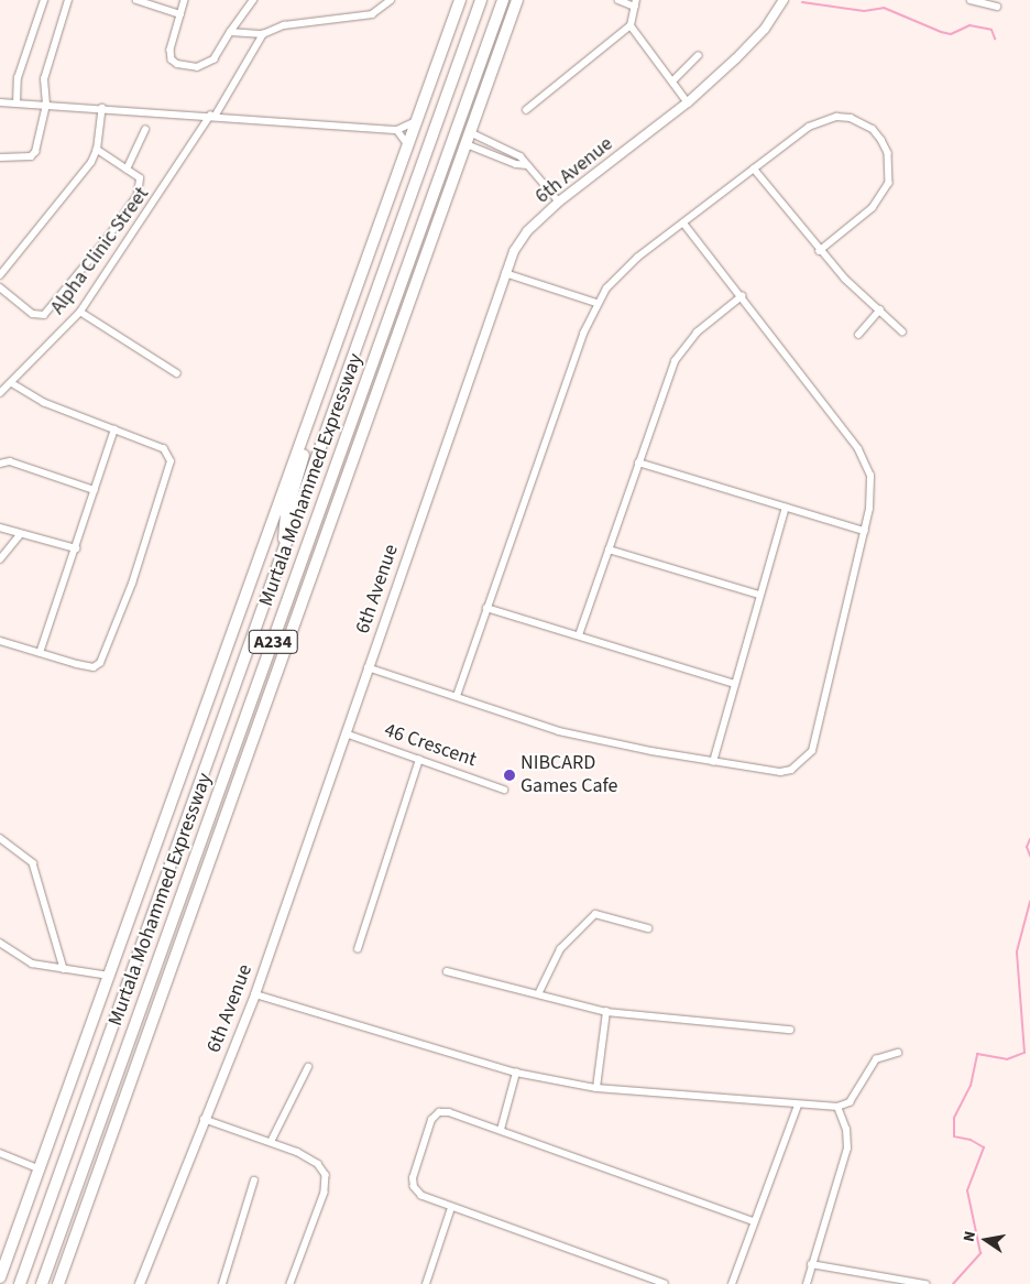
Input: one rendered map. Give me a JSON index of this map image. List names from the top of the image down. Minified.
{"streets":{"highway":["Murtala Mohammed Expressway","A234"],"street":["6th Avenue","Alpha Clinic Street","46 Crescent"]},"crossings":[["6th Avenue","46 Crescent"]],"places":["NIBCARD Games Cafe"],"north":"left"}
